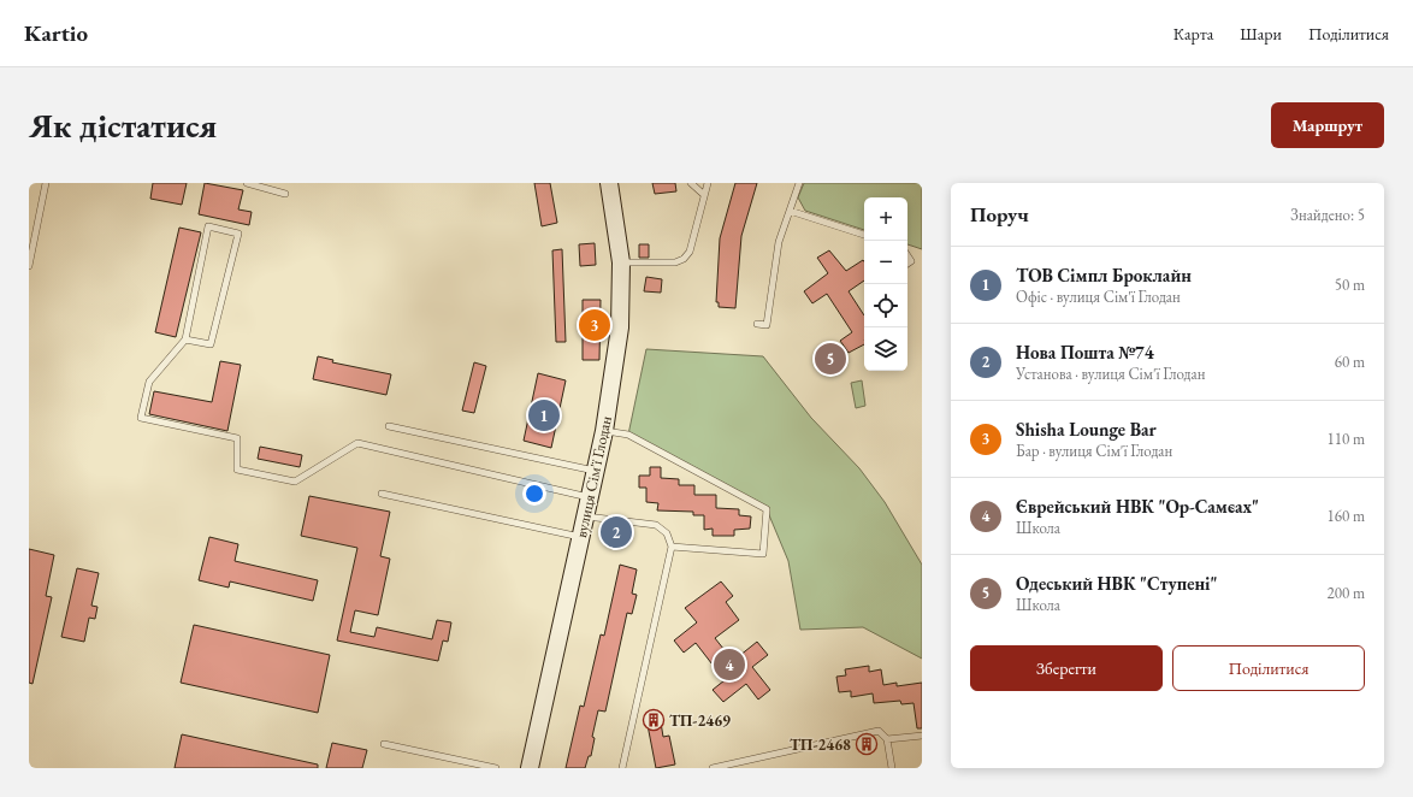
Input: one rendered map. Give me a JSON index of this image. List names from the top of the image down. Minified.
{"streets":{"street":["вулиця Сім'ї Глодан"]},"places":{"building":["ТП-2469","ТП-2468"]},"page":{"header":"Kartio","nav":["Карта","Шари","Поділитися"],"buttons":["Маршрут",["Зберегти","Поділитися"]],"title":"Як дістатися","heading":["Поруч","Знайдено: 5"],"map_buttons":["+","−"],"list":[{"mark":"1","name":"ТОВ Сімпл Броклайн","note":"Офіс · вулиця Сім'ї Глодан","value":"50 m"},{"mark":"2","name":"Нова Пошта №74","note":"Установа · вулиця Сім'ї Глодан","value":"60 m"},{"mark":"3","name":"Shisha Lounge Bar","note":"Бар · вулиця Сім'ї Глодан","value":"110 m"},{"mark":"4","name":"Єврейський НВК \"Ор-Самєах\"","note":"Школа","value":"160 m"},{"mark":"5","name":"Одеський НВК \"Ступені\"","note":"Школа","value":"200 m"}],"pins":["3","5","1","2","4"]}}
